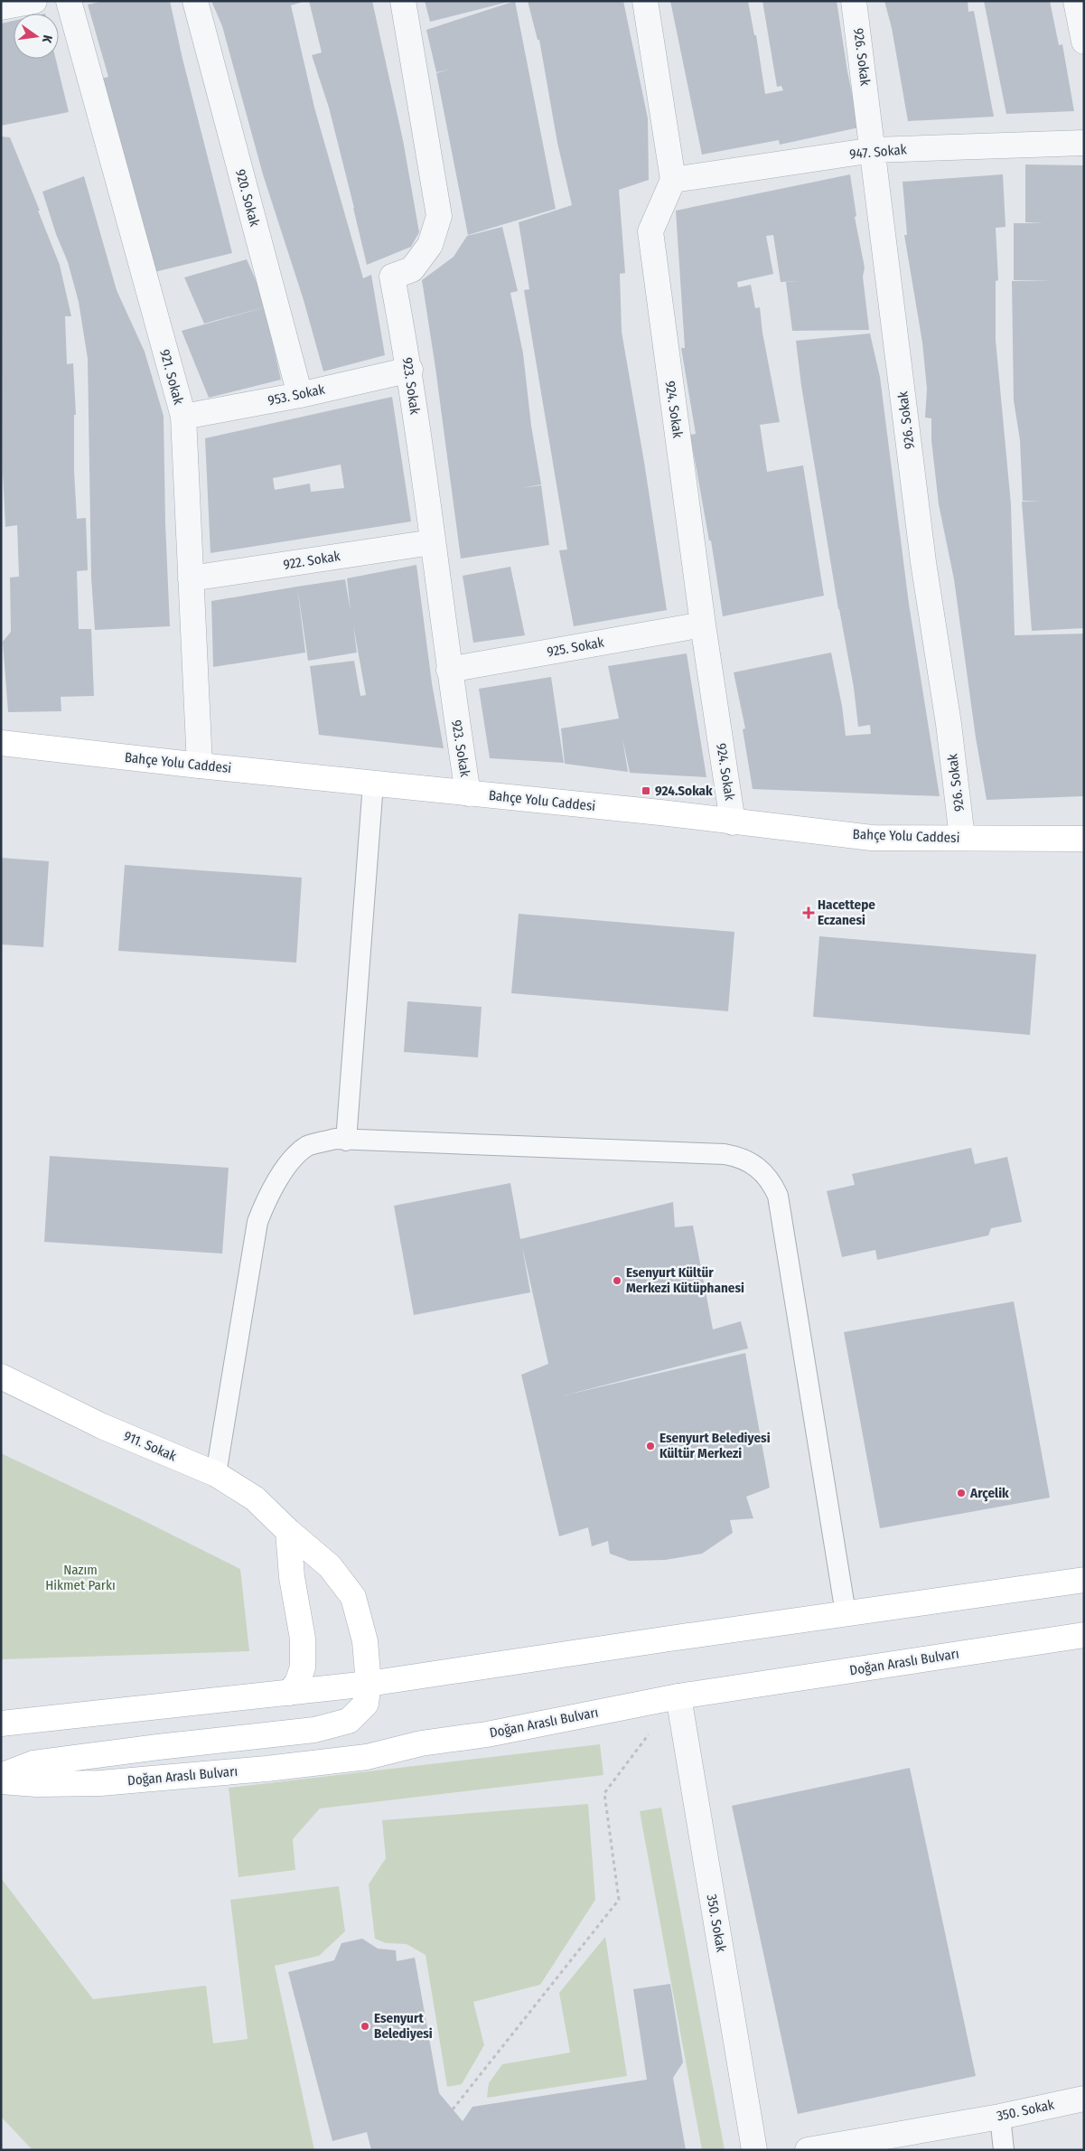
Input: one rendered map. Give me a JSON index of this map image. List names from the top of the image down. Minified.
{"streets":{"main road":["Bahçe Yolu Caddesi","911. Sokak","Doğan Araslı Bulvarı"],"street":["926. Sokak","947. Sokak","920. Sokak","921. Sokak","923. Sokak","953. Sokak","924. Sokak","922. Sokak","925. Sokak","350. Sokak"]},"crossings":[["926. Sokak","947. Sokak"],["926. Sokak","Bahçe Yolu Caddesi"],["947. Sokak","924. Sokak"],["920. Sokak","953. Sokak"],["921. Sokak","953. Sokak"],["921. Sokak","922. Sokak"],["921. Sokak","Bahçe Yolu Caddesi"],["923. Sokak","953. Sokak"],["923. Sokak","922. Sokak"],["923. Sokak","925. Sokak"],["923. Sokak","Bahçe Yolu Caddesi"],["924. Sokak","925. Sokak"],["924. Sokak","Bahçe Yolu Caddesi"],["Doğan Araslı Bulvarı","350. Sokak"]],"parks":["Nazım Hikmet Parkı"],"places":{"transit":["924.Sokak"],"health":["Hacettepe Eczanesi"],"other":["Esenyurt Kültür Merkezi Kütüphanesi","Esenyurt Belediyesi Kültür Merkezi","Arçelik","Esenyurt Belediyesi"]},"north":"right"}
